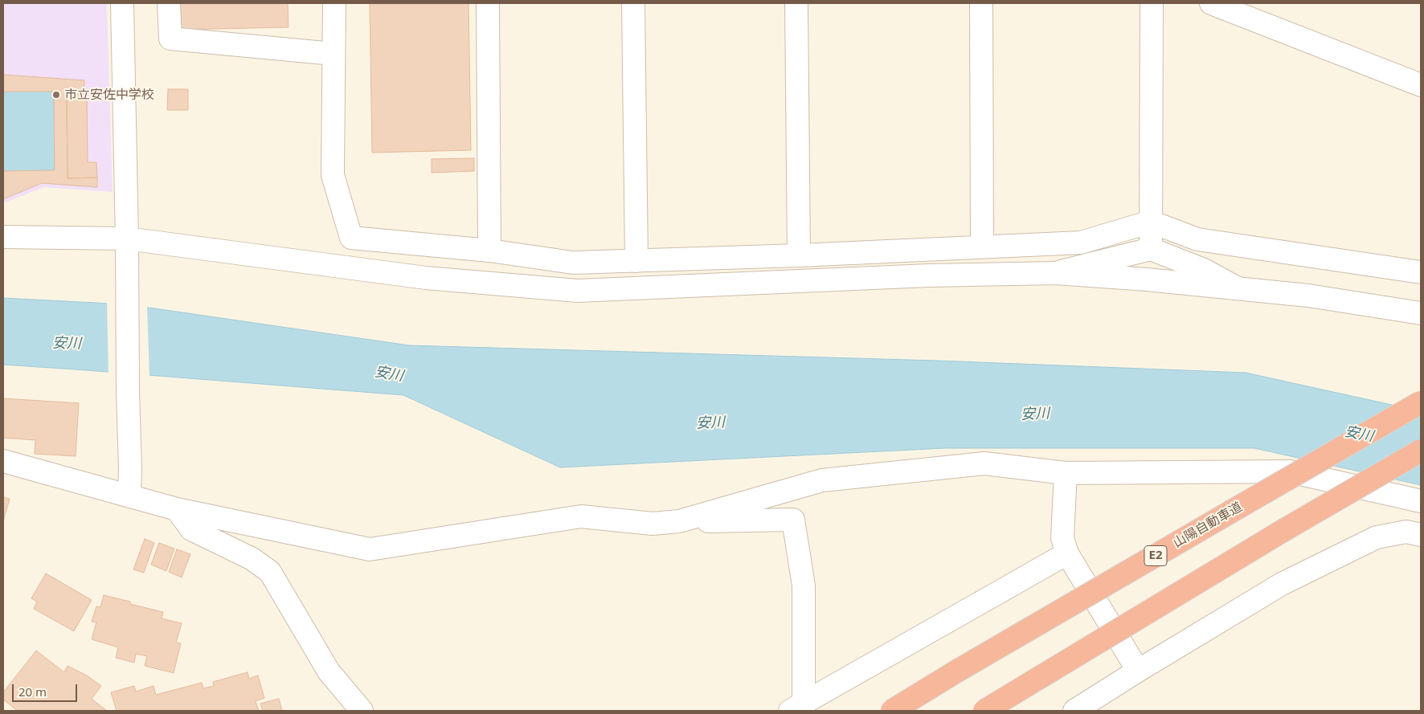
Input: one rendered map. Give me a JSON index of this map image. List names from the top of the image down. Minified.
{"streets":{"highway":["山陽自動車道","E2"]},"water":["安川"],"places":["市立安佐中学校"],"scale_bar":"20 m"}
